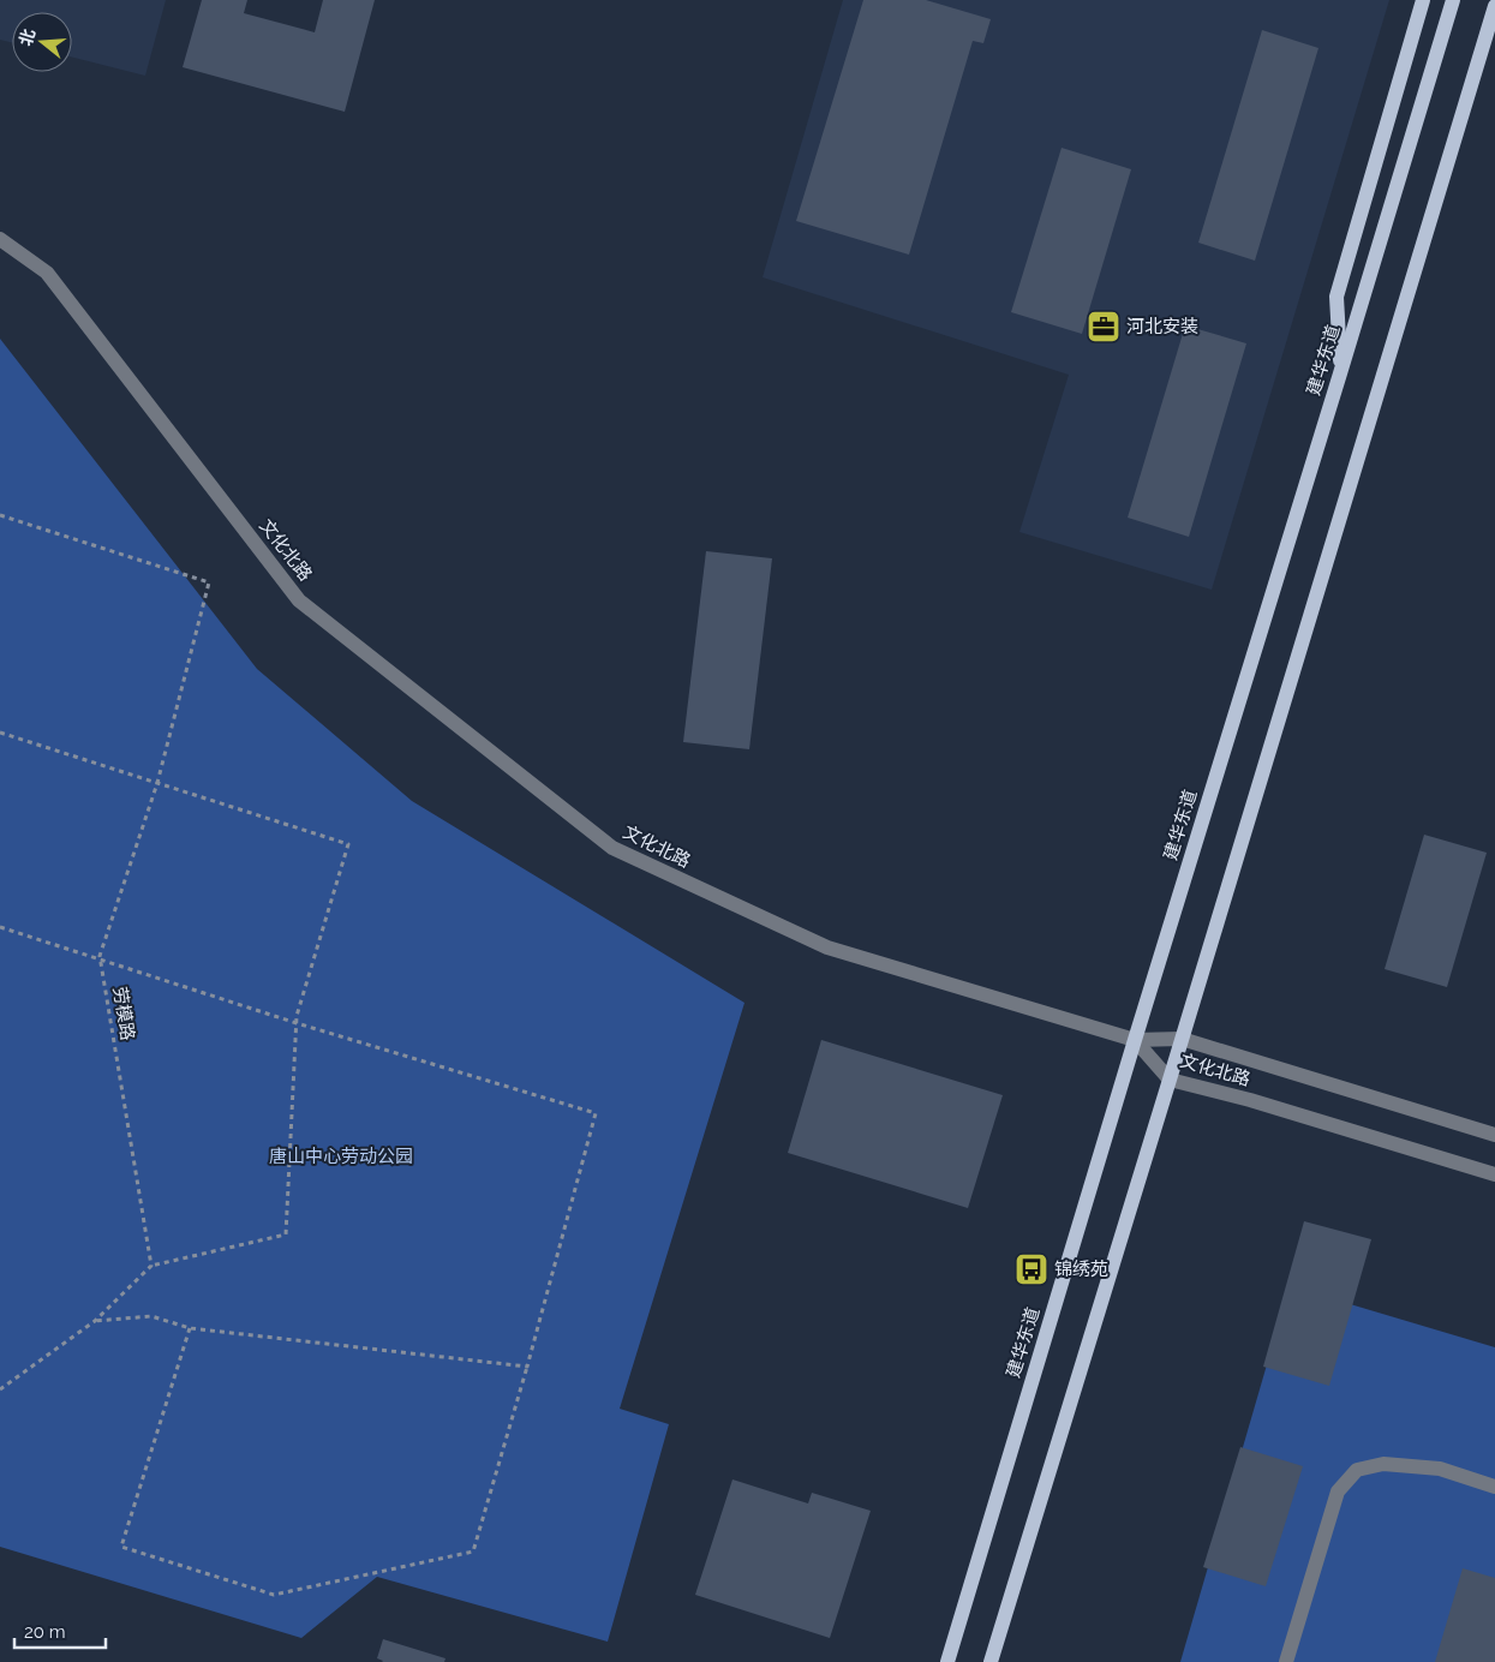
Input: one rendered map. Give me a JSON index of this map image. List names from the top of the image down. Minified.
{"streets":{"main road":["建华东道"],"street":["文化北路"],"path":["劳模路"]},"crossings":[["建华东道","文化北路"]],"parks":["唐山中心劳动公园"],"places":{"office":["河北安装"],"bus stop":["锦绣苑"]},"scale_bar":"20 m","north":"left"}
